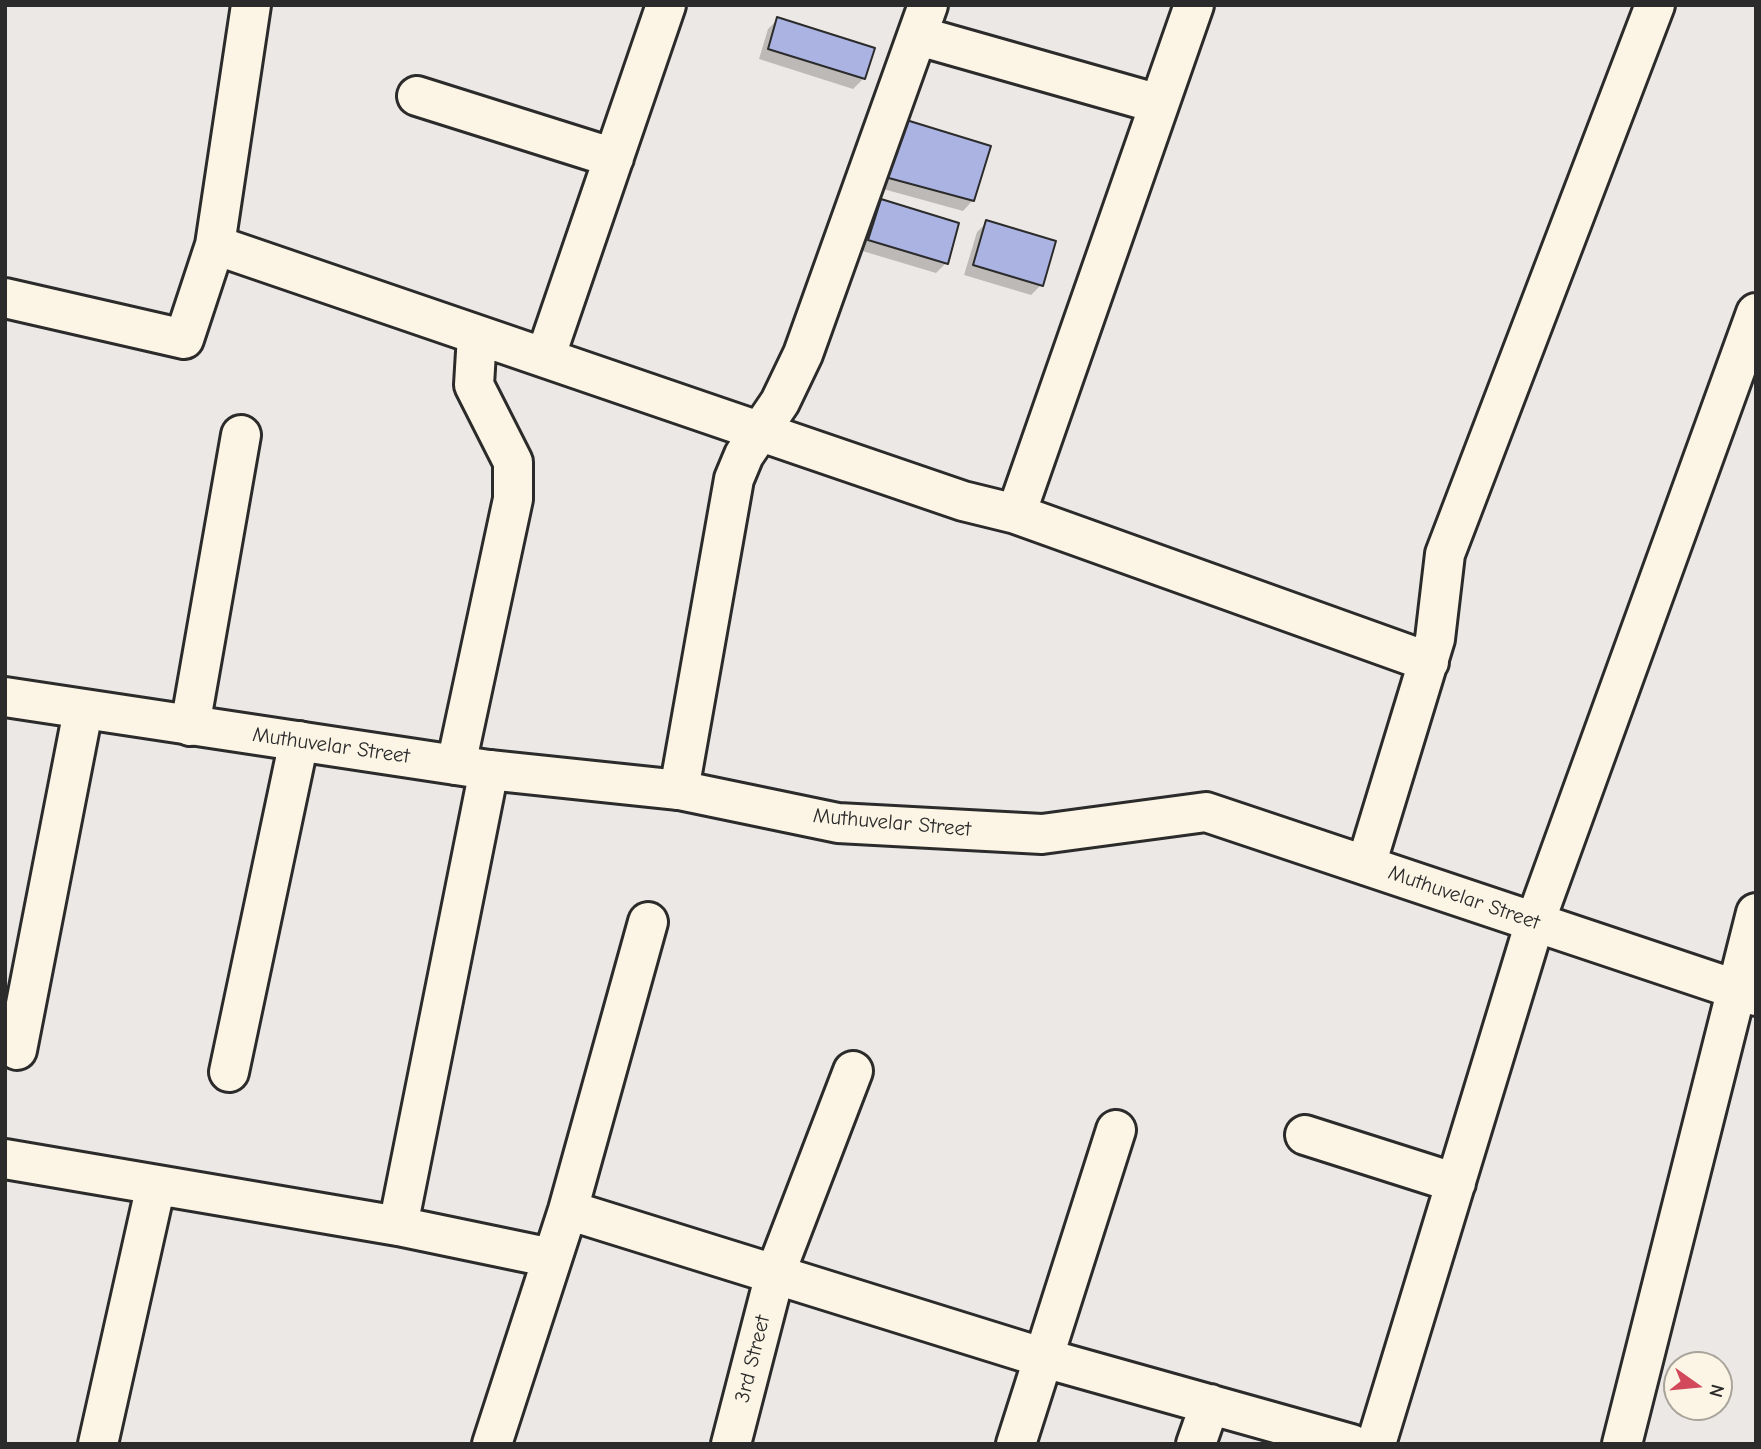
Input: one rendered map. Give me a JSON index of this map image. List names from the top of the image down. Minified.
{"streets":{"street":["Muthuvelar Street","3rd Street"]},"north":"right"}
